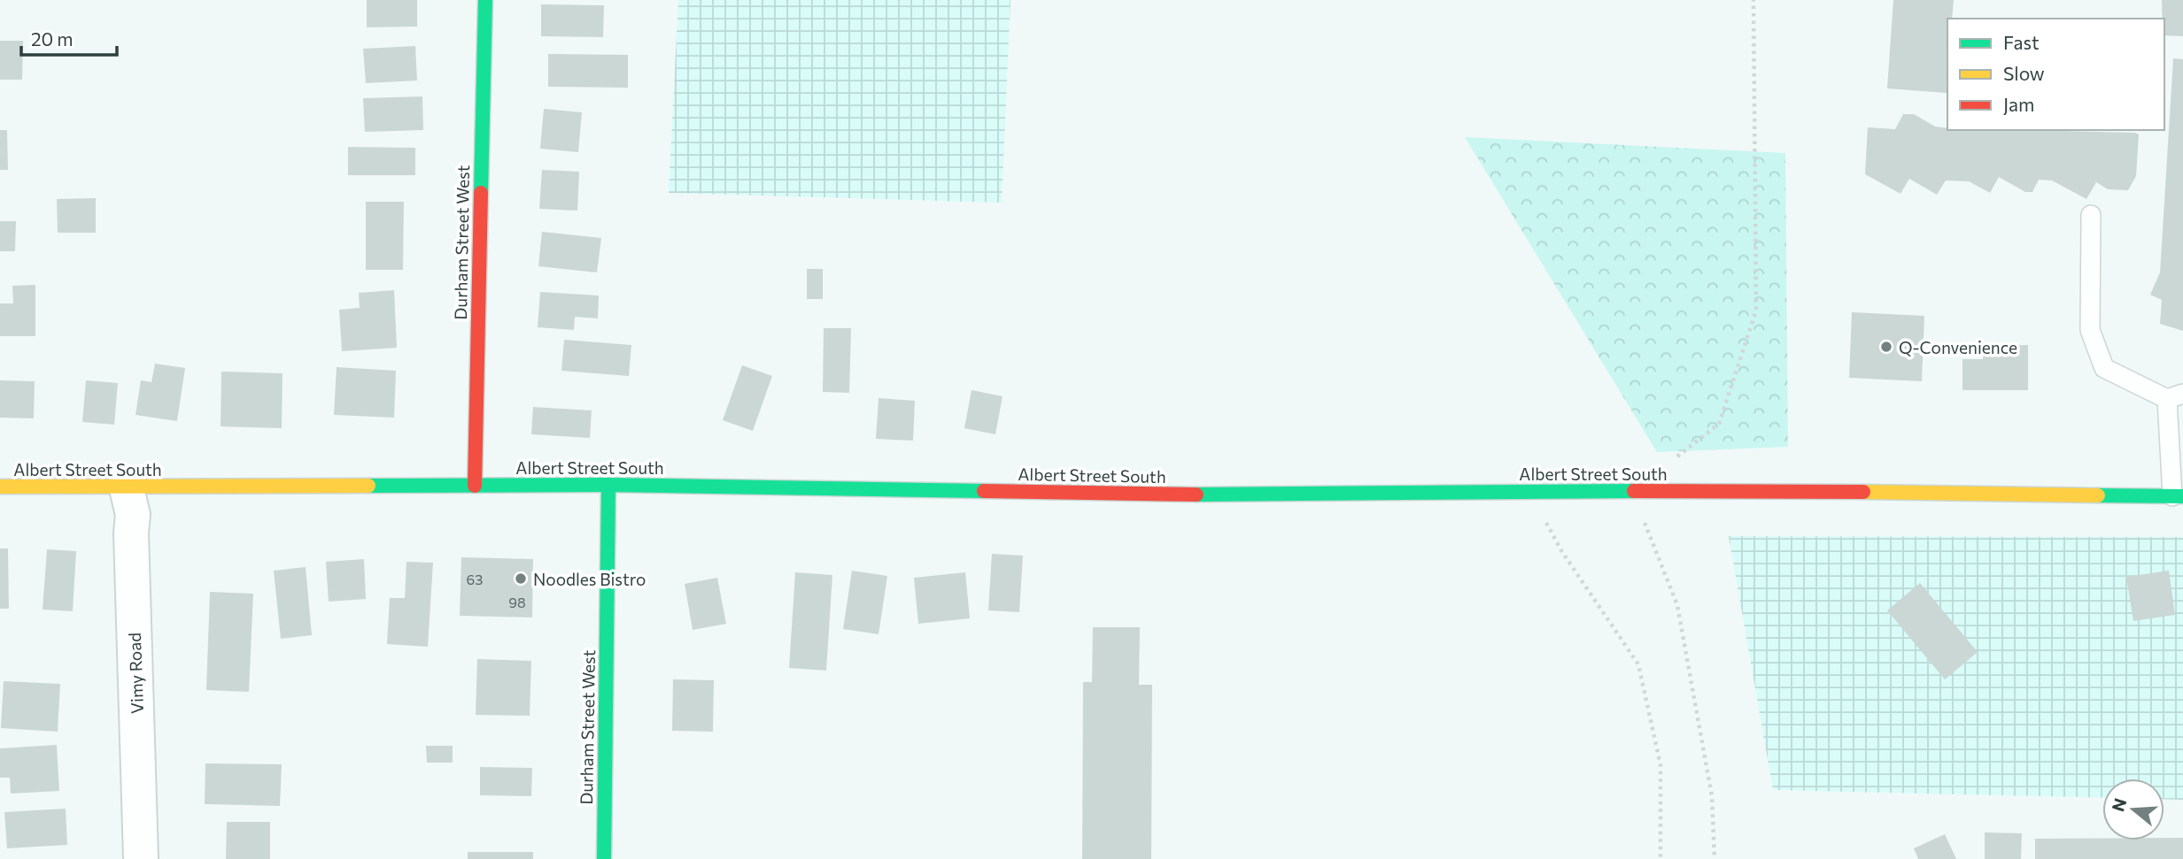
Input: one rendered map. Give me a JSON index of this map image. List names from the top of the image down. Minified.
{"streets":{"street":["Durham Street West","Albert Street South","Vimy Road"]},"crossings":[["Durham Street West","Albert Street South"],["Albert Street South","Vimy Road"]],"places":["Q-Convenience","Noodles Bistro"],"house_numbers":["63","98"],"legend":["Fast","Slow","Jam"],"scale_bar":"20 m","north":"left"}
